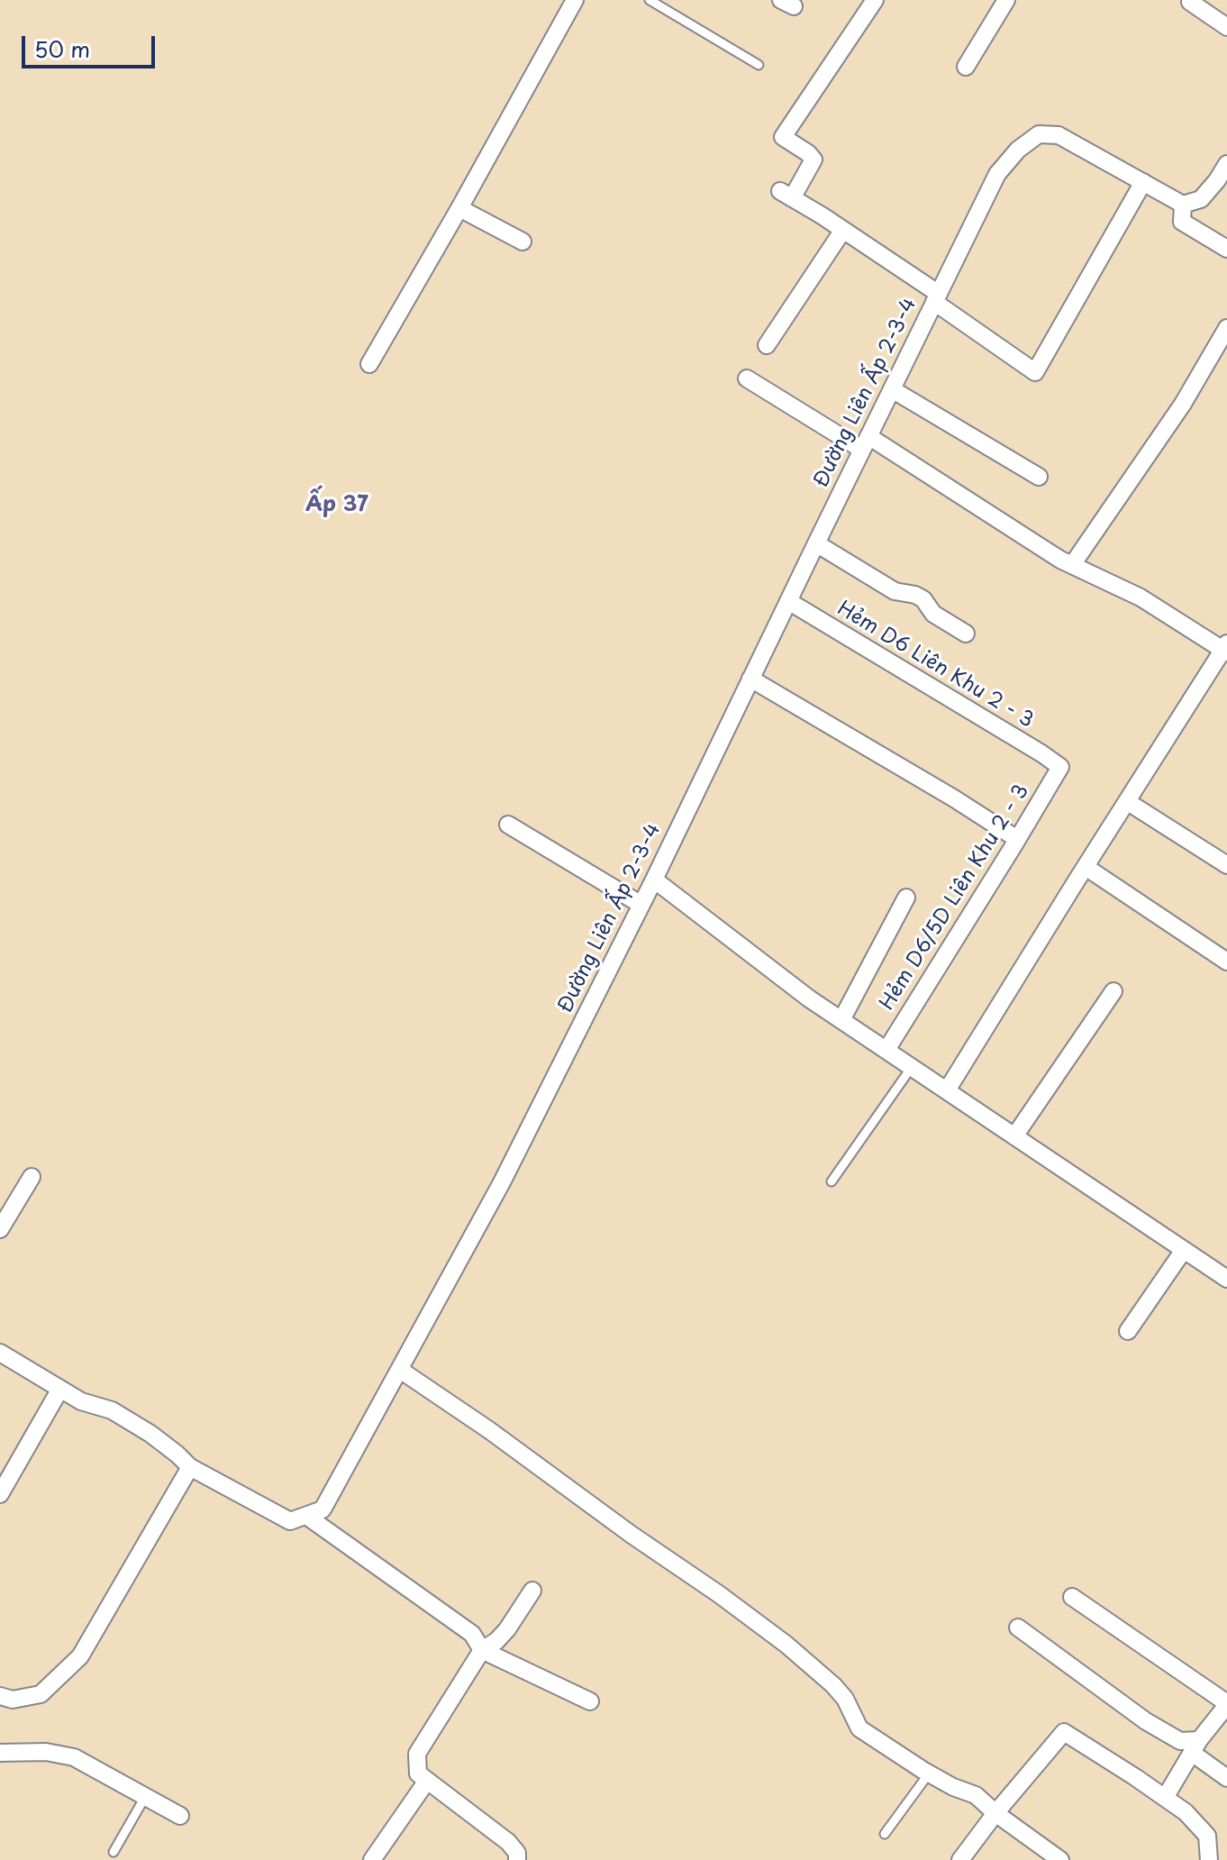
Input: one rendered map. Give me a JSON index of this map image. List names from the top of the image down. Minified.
{"streets":{"street":["Đường Liên Ấp 2-3-4","Hẻm D6 Liên Khu 2 - 3","Hẻm D6/5D Liên Khu 2 - 3"]},"crossings":[["Đường Liên Ấp 2-3-4","Hẻm D6 Liên Khu 2 - 3"],["Hẻm D6 Liên Khu 2 - 3","Hẻm D6/5D Liên Khu 2 - 3"]],"districts":["Ấp 37"],"scale_bar":"50 m"}
